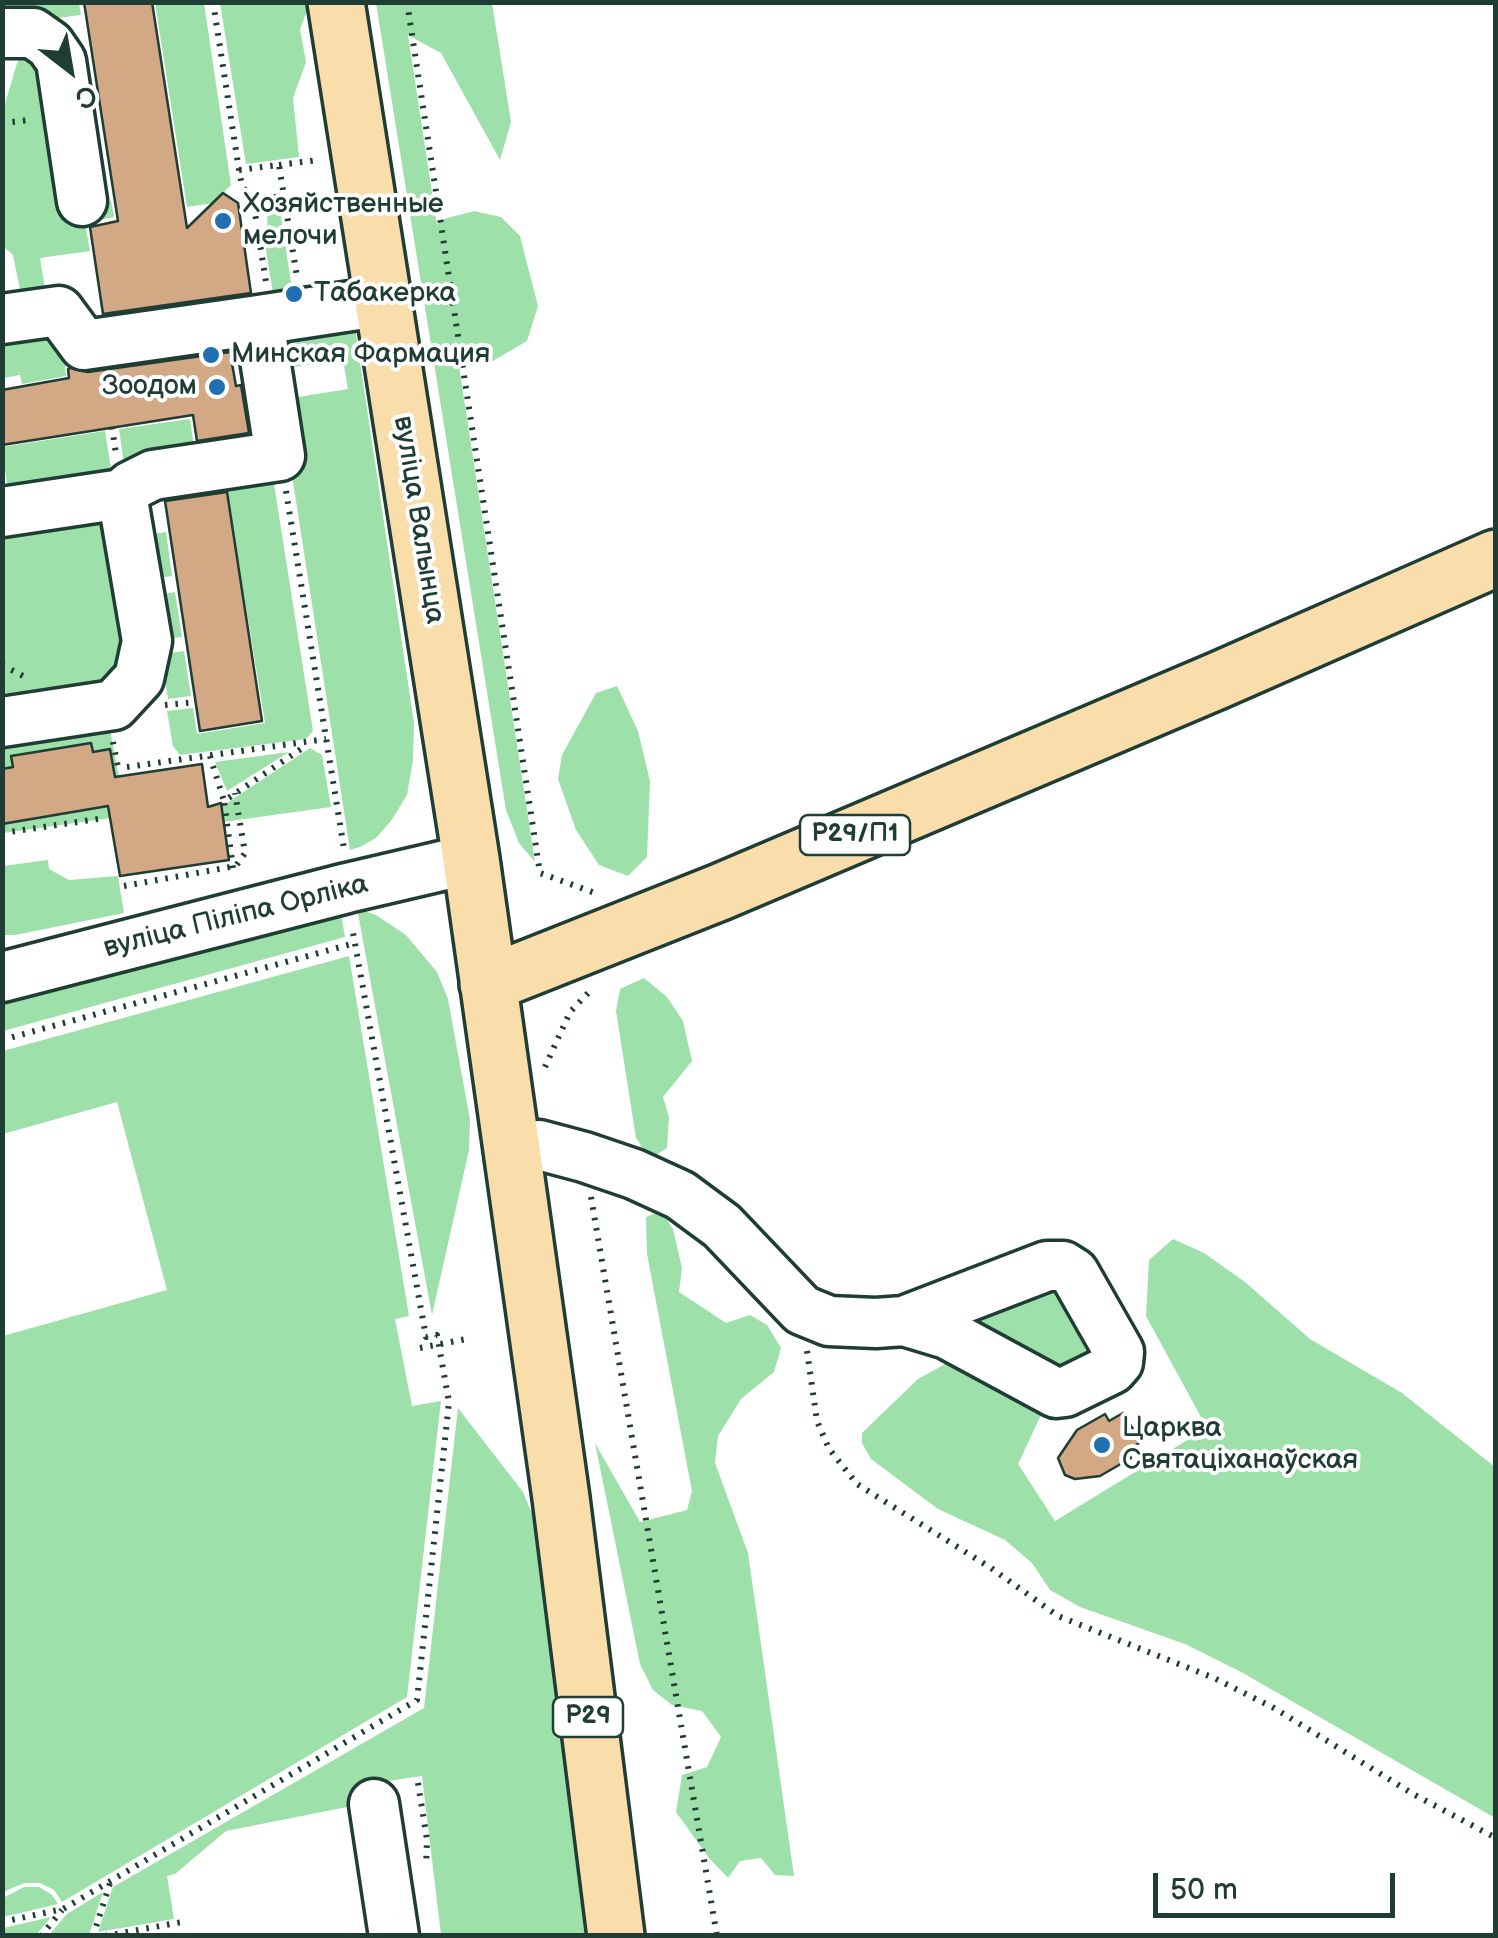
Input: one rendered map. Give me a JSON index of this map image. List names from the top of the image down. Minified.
{"streets":{"main road":["вуліца Валынца","Р29/П1","Р29"],"street":["вуліца Піліпа Орліка"]},"crossings":[["вуліца Валынца","вуліца Піліпа Орліка"],["вуліца Валынца","Р29"],["Р29/П1","Р29"],["вуліца Піліпа Орліка","Р29"]],"places":["Хозяйственные мелочи","Табакерка","Минская Фармация","Зоодом","Царква Святаціханаўская"],"scale_bar":"50 m","north":"bottom right"}
